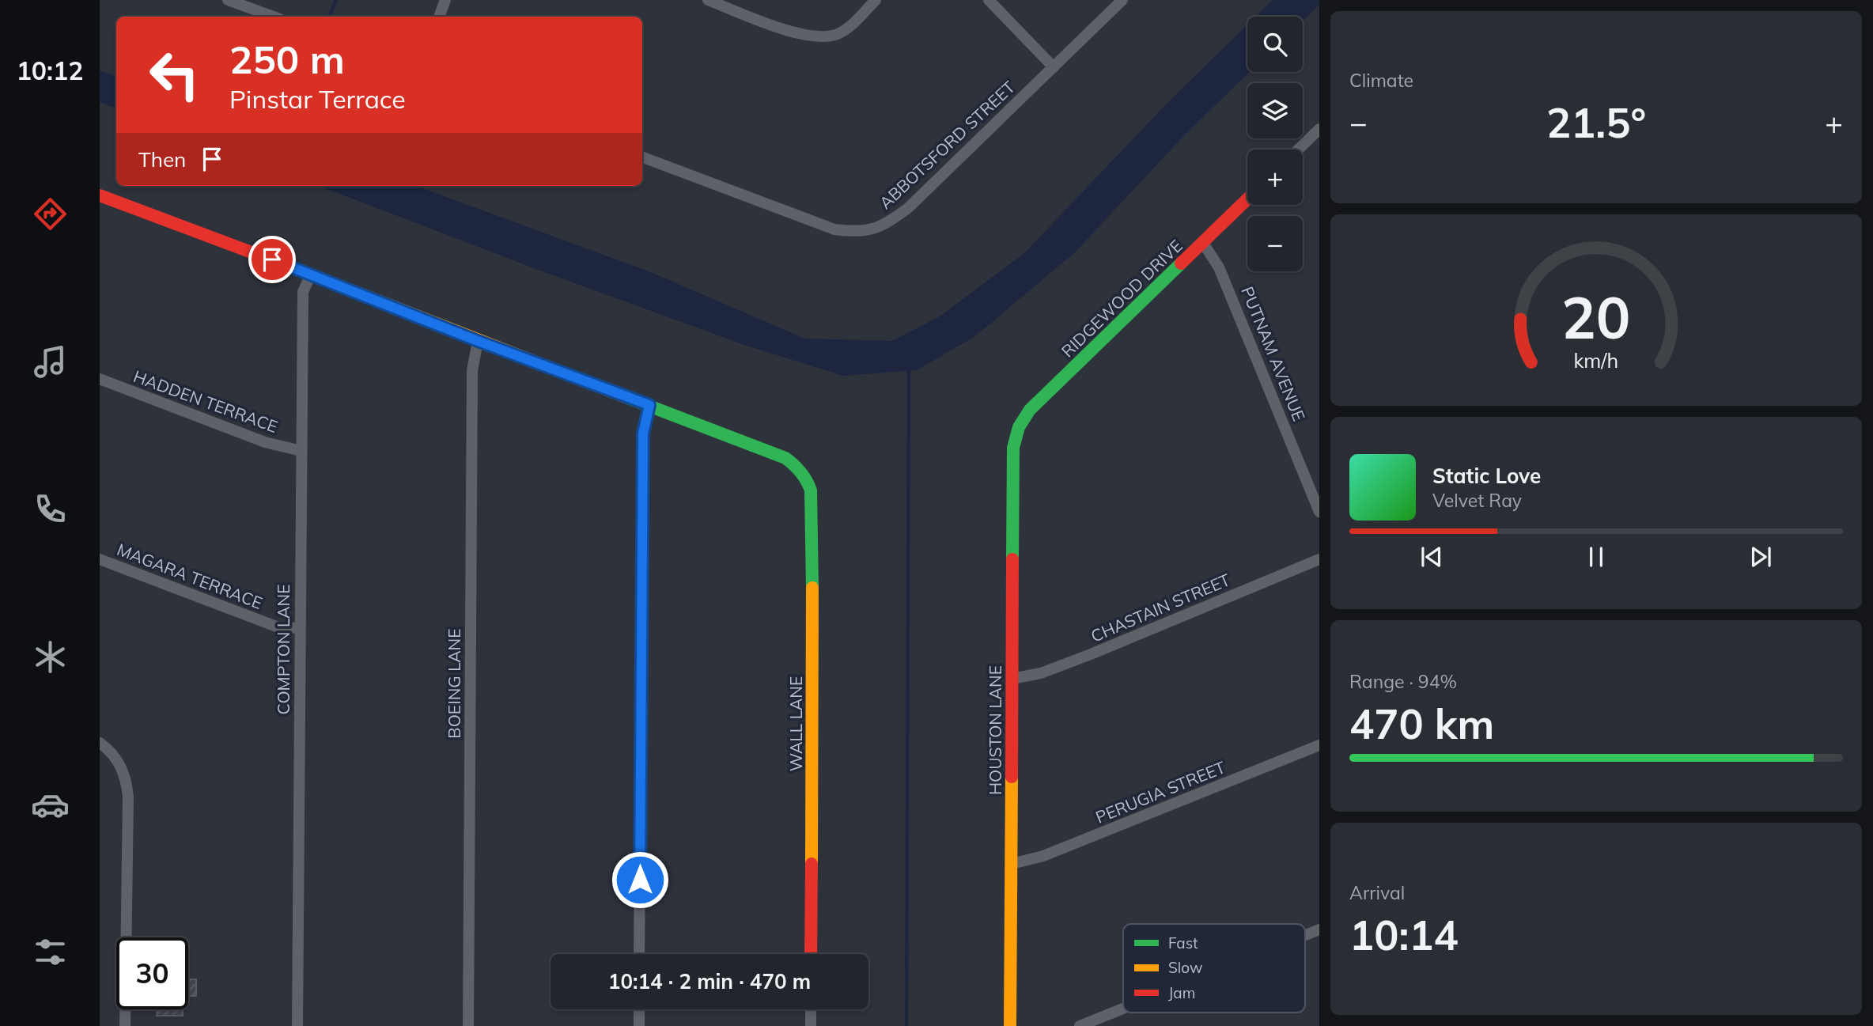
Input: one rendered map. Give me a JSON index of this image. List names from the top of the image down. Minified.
{"streets":{"street":["ABBOTSFORD STREET","RIDGEWOOD DRIVE","PUTNAM AVENUE","HADDEN TERRACE","MAGARA TERRACE","CHASTAIN STREET","COMPTON LANE","BOEING LANE","WALL LANE","HOUSTON LANE","PERUGIA STREET"]},"crossings":[["RIDGEWOOD DRIVE","PUTNAM AVENUE"],["RIDGEWOOD DRIVE","HOUSTON LANE"],["HADDEN TERRACE","COMPTON LANE"],["MAGARA TERRACE","COMPTON LANE"],["CHASTAIN STREET","HOUSTON LANE"],["HOUSTON LANE","PERUGIA STREET"]],"legend":["Fast","Slow","Jam"],"page":{"tabs":"10:12","tile":["Climate",["Range · 94%","470 km"],["Arrival","10:14"]],"map_buttons":["+","−"],"turn":["250 m","Pinstar Terrace"],"heat":["−","21.5°","+"],"then":"Then","song":["Static Love","Velvet Ray"],"limit":"30","trip":"10:14 · 2 min · 470 m","gauge":["20","km/h"]}}
